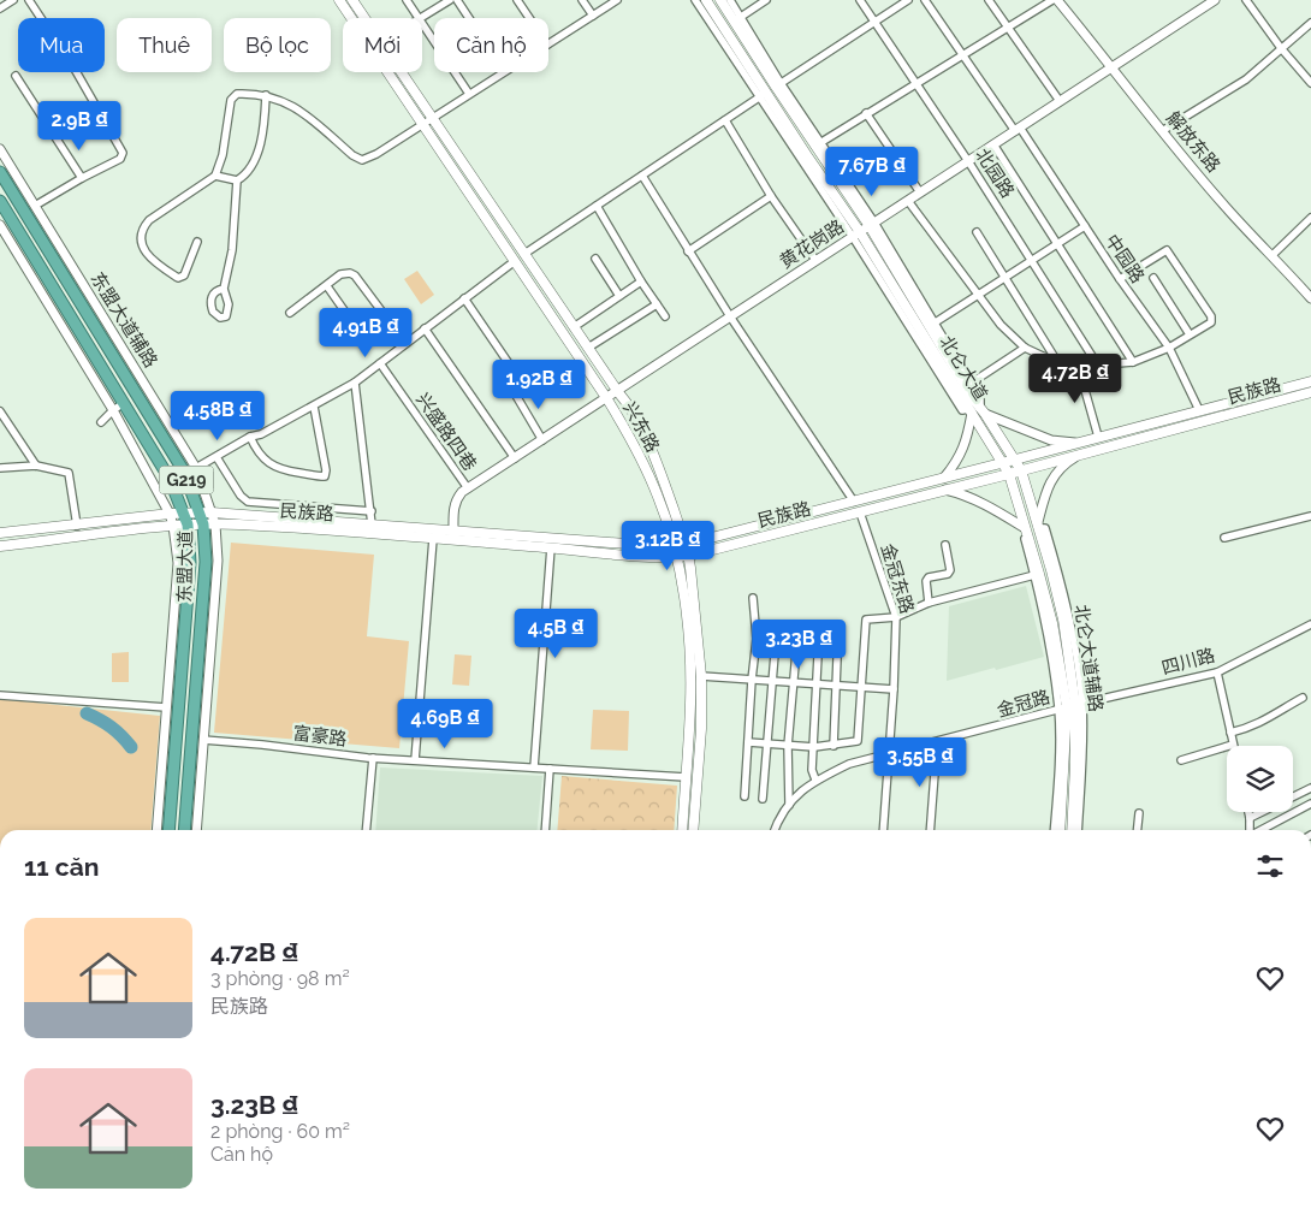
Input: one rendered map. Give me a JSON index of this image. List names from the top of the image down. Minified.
{"streets":{"highway":["G219","东盟大道"],"main road":["北仑大道","民族路","兴东路"],"street":["解放东路","北园路","黄花岗路","中园路","东盟大道辅路","兴盛路四巷","金冠东路","北仑大道辅路","四川路","金冠路","富豪路"]},"crossings":[["解放东路","黄花岗路"],["北园路","黄花岗路"],["黄花岗路","中园路"],["黄花岗路","北仑大道"],["黄花岗路","民族路"],["黄花岗路","兴东路"],["黄花岗路","兴盛路四巷"],["中园路","民族路"],["东盟大道辅路","民族路"],["东盟大道辅路","富豪路"],["北仑大道","民族路"],["北仑大道","北仑大道辅路"],["北仑大道","四川路"],["北仑大道","金冠路"],["民族路","兴东路"],["民族路","东盟大道"],["民族路","金冠东路"],["兴东路","富豪路"],["金冠东路","金冠路"],["北仑大道辅路","四川路"],["北仑大道辅路","金冠路"],["四川路","金冠路"]],"page":{"chip":["Mua","Thuê","Bộ lọc","Mới","Căn hộ"],"price":["2.9B ₫","7.67B ₫","4.91B ₫","4.72B ₫","1.92B ₫","4.58B ₫","3.12B ₫","4.5B ₫","3.23B ₫","4.69B ₫","3.55B ₫"],"heading":"11 căn","list":[{"name":"4.72B ₫","note":"3 phòng · 98 m² · 民族路"},{"name":"3.23B ₫","note":"2 phòng · 60 m² · Căn hộ"}]}}
